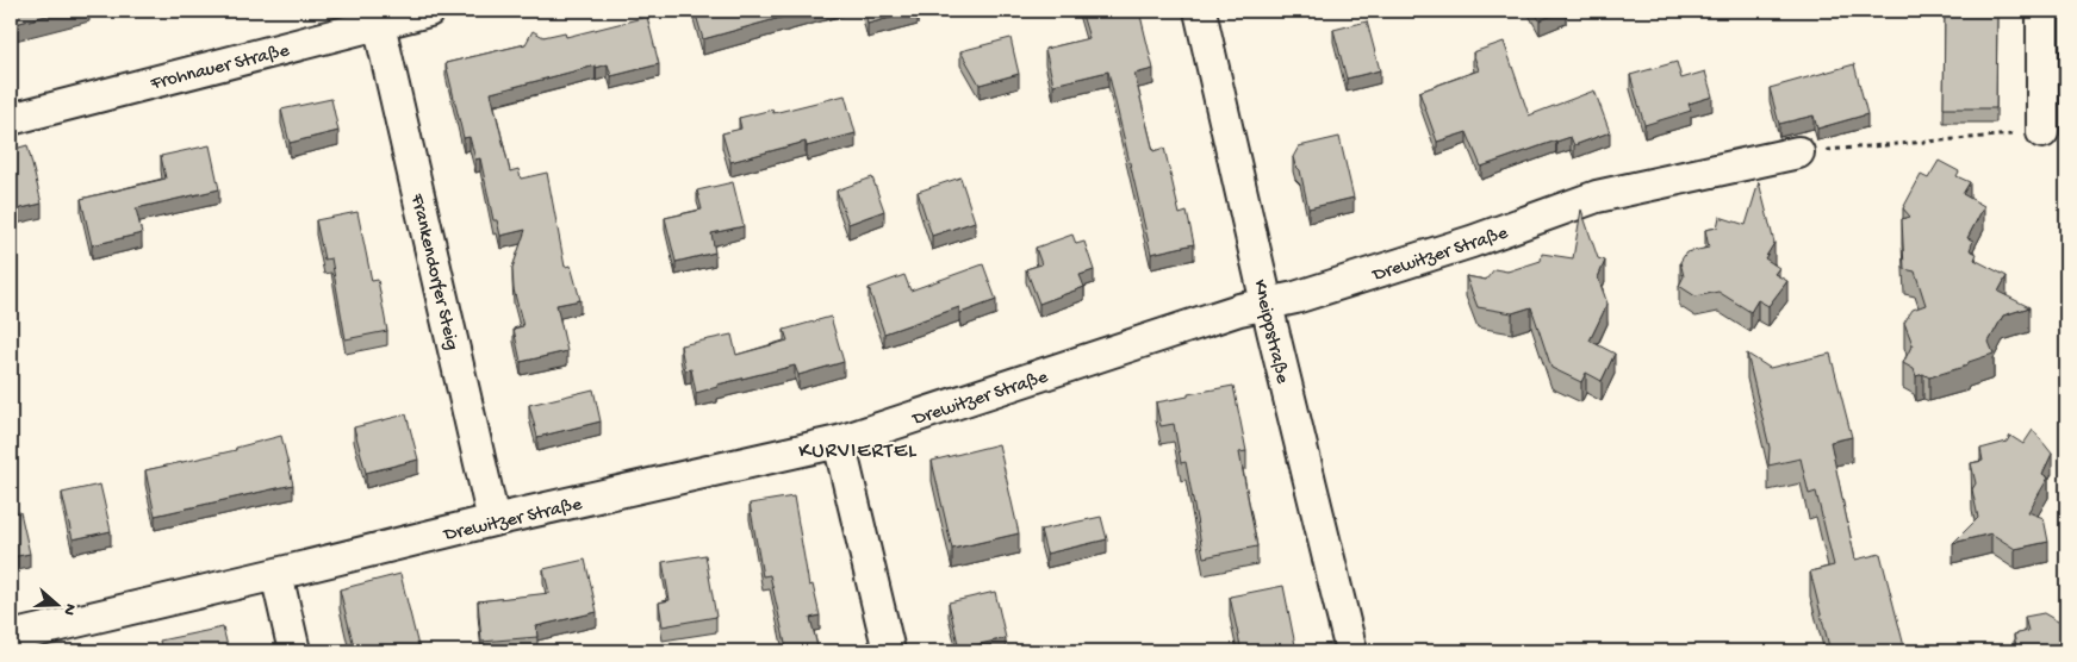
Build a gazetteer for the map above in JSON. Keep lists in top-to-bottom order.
{
  "streets": {
    "street": [
      "Frohnauer Straße",
      "Drewitzer Straße",
      "Frankendorfer Steig",
      "Kneippstraße"
    ]
  },
  "crossings": [
    ["Frohnauer Straße", "Frankendorfer Steig"],
    ["Drewitzer Straße", "Frankendorfer Steig"],
    ["Drewitzer Straße", "Kneippstraße"]
  ],
  "districts": ["KURVIERTEL"],
  "north": "right"
}
